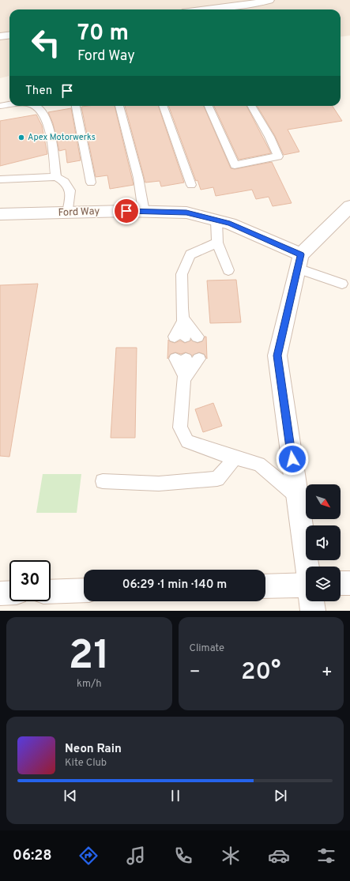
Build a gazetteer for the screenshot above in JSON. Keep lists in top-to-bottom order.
{
  "streets": {
    "street": ["Ford Way"]
  },
  "places": ["Apex Motorwerks"],
  "north": "bottom right",
  "page": {
    "turn": ["70 m", "Ford Way"],
    "then": "Then",
    "limit": "30",
    "trip": "06:29 · 1 min · 140 m",
    "tile": [
      ["21", "km/h"],
      "Climate"
    ],
    "heat": ["−", "20°", "+"],
    "song": ["Neon Rain", "Kite Club"],
    "tabs": "06:28"
  }
}
